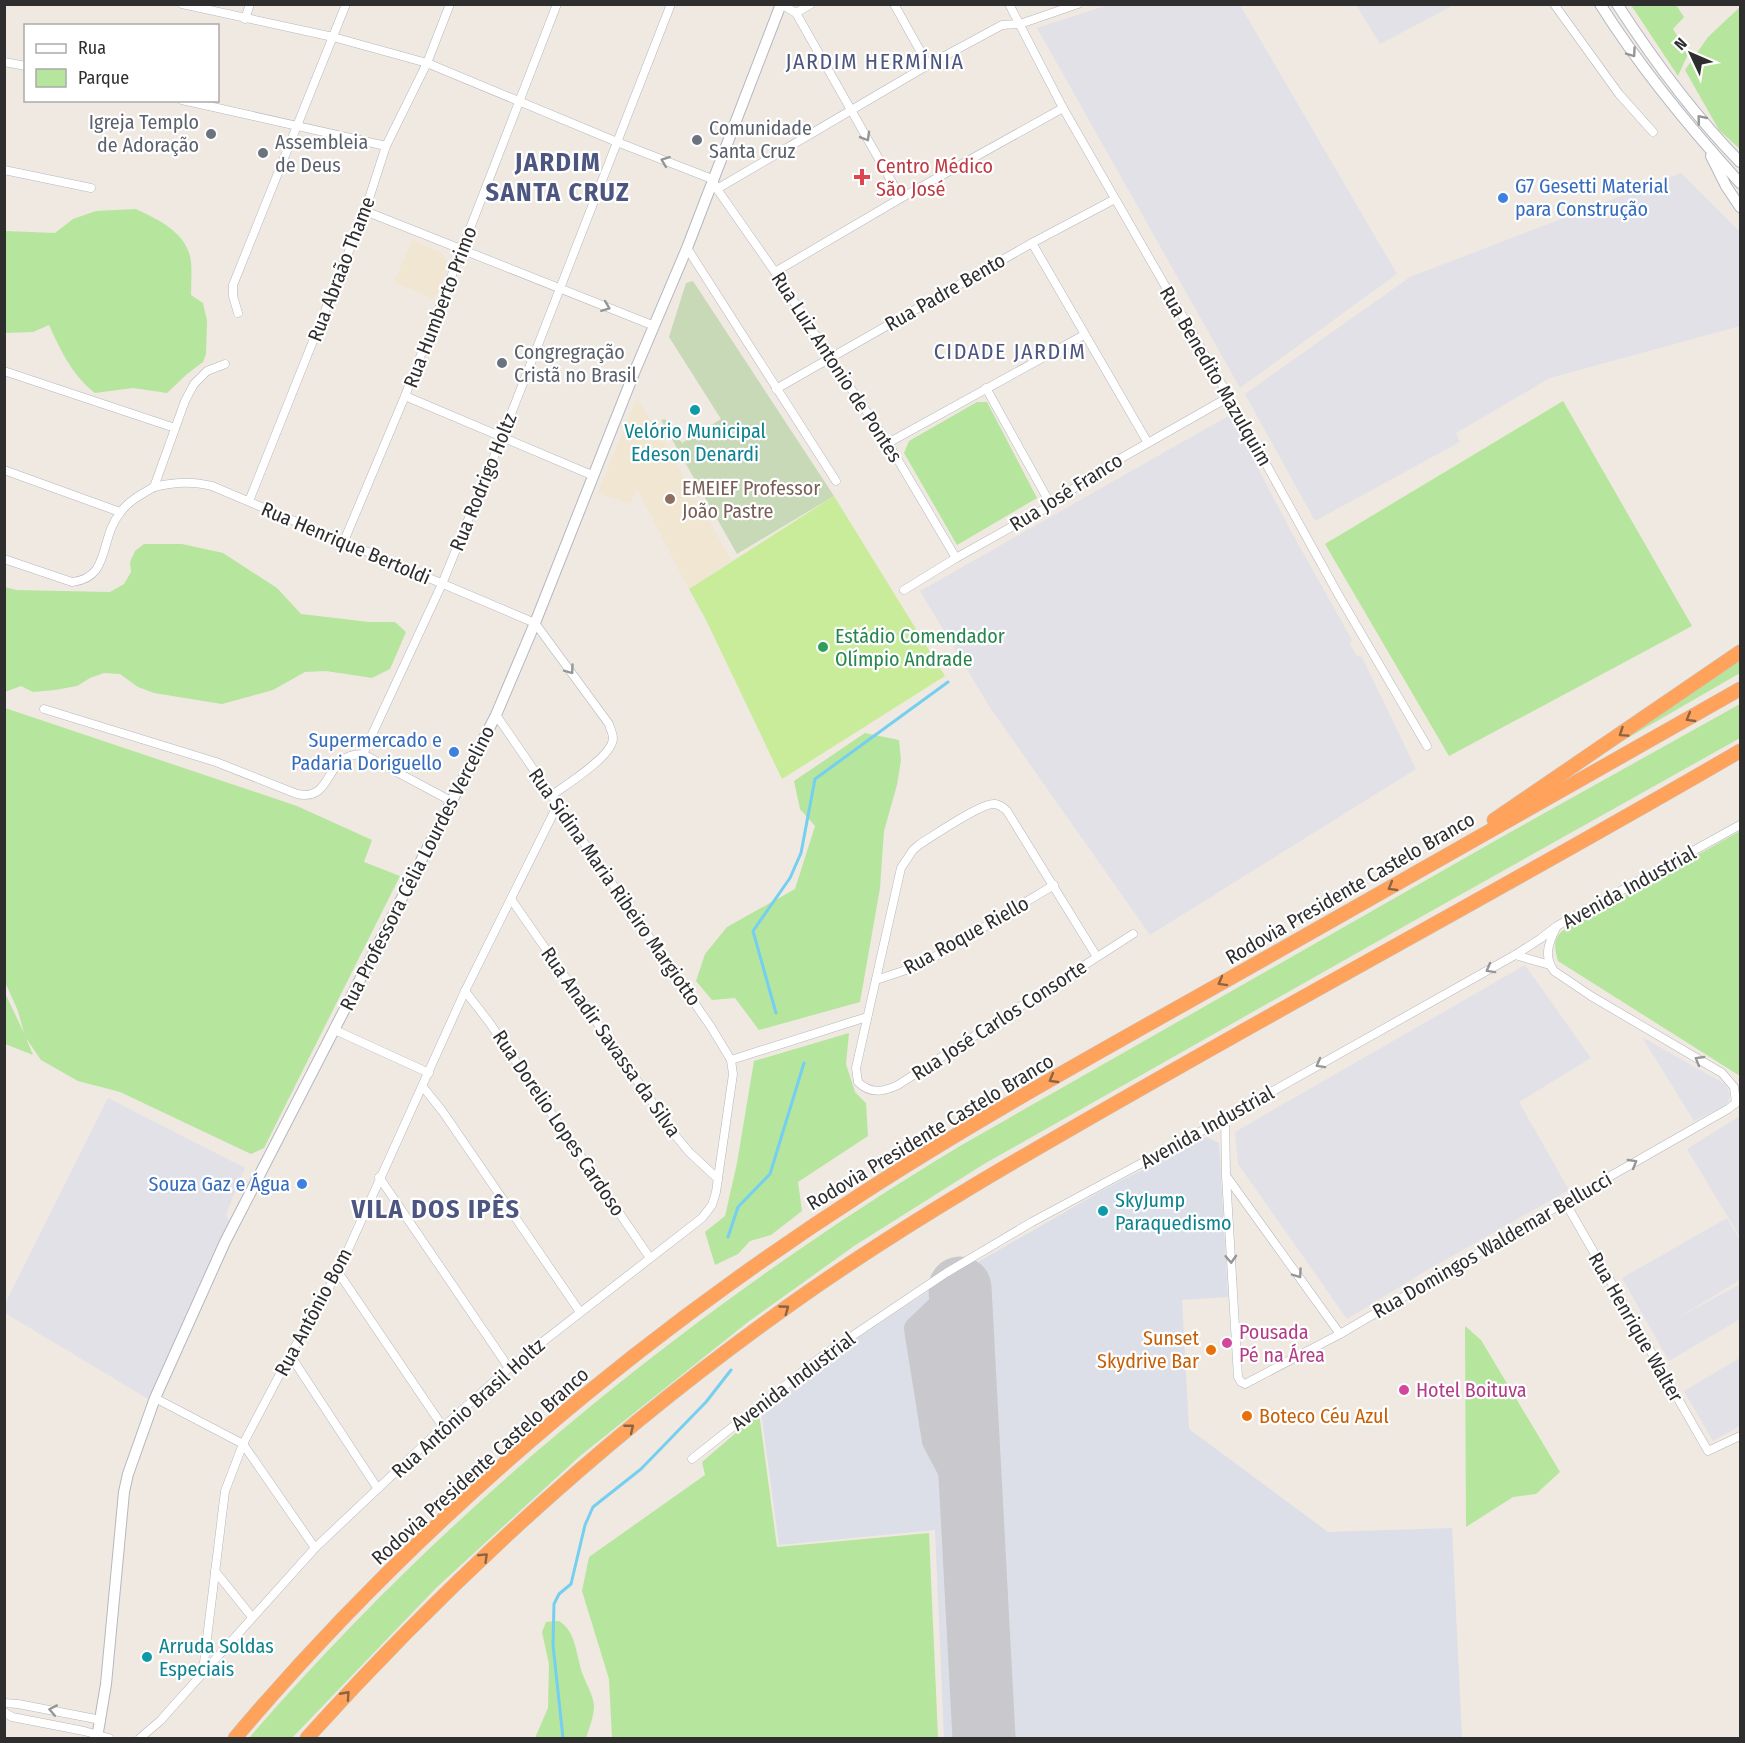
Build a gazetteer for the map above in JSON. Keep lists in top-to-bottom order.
{
  "streets": {
    "highway": ["Rodovia Presidente Castelo Branco"],
    "main road": ["Rua Professora Célia Lourdes Vercelino"],
    "street": [
      "Rua Abraão Thame",
      "Rua Padre Bento",
      "Rua Humberto Primo",
      "Rua Luiz Antonio de Pontes",
      "Rua Benedito Mazulquim",
      "Rua Rodrigo Holtz",
      "Rua José Franco",
      "Rua Henrique Bertoldi",
      "Rua Sidina Maria Ribeiro Margiotto",
      "Avenida Industrial",
      "Rua Roque Riello",
      "Rua José Carlos Consorte",
      "Rua Anadir Savassa da Silva",
      "Rua Dorelio Lopes Cardoso",
      "Rua Domingos Waldemar Bellucci",
      "Rua Antônio Bom",
      "Rua Henrique Walter",
      "Rua Antônio Brasil Holtz"
    ]
  },
  "crossings": [
    ["Rua Abraão Thame", "Rua Henrique Bertoldi"],
    ["Rua Padre Bento", "Rua Luiz Antonio de Pontes"],
    ["Rua Padre Bento", "Rua Benedito Mazulquim"],
    ["Rua Humberto Primo", "Rua Henrique Bertoldi"],
    ["Rua Luiz Antonio de Pontes", "Rua José Franco"],
    ["Rua Luiz Antonio de Pontes", "Rua Professora Célia Lourdes Vercelino"],
    ["Rua Benedito Mazulquim", "Rua José Franco"],
    ["Rua Rodrigo Holtz", "Rua Henrique Bertoldi"],
    ["Rua Henrique Bertoldi", "Rua Professora Célia Lourdes Vercelino"],
    ["Rua Professora Célia Lourdes Vercelino", "Rua Sidina Maria Ribeiro Margiotto"],
    ["Rua Sidina Maria Ribeiro Margiotto", "Rua Antônio Bom"],
    ["Rua Sidina Maria Ribeiro Margiotto", "Rua Antônio Brasil Holtz"],
    ["Rua Anadir Savassa da Silva", "Rua Antônio Bom"],
    ["Rua Anadir Savassa da Silva", "Rua Antônio Brasil Holtz"],
    ["Rua Dorelio Lopes Cardoso", "Rua Antônio Bom"],
    ["Rua Dorelio Lopes Cardoso", "Rua Antônio Brasil Holtz"],
    ["Rua Domingos Waldemar Bellucci", "Rua Henrique Walter"],
    ["Rua Antônio Bom", "Rua Antônio Brasil Holtz"]
  ],
  "districts": [
    "JARDIM HERMÍNIA",
    "JARDIM SANTA CRUZ",
    "CIDADE JARDIM",
    "VILA DOS IPÊS"
  ],
  "places": {
    "other": [
      "Igreja Templo de Adoração",
      "Comunidade Santa Cruz",
      "Assembleia de Deus",
      "G7 Gesetti Material para Construção",
      "Congregração Cristã no Brasil",
      "Velório Municipal Edeson Denardi",
      "EMEIEF Professor João Pastre",
      "Estádio Comendador Olímpio Andrade",
      "Supermercado e Padaria Doriguello",
      "Souza Gaz e Água",
      "SkyJump Paraquedismo",
      "Pousada Pé na Área",
      "Sunset Skydrive Bar",
      "Hotel Boituva",
      "Boteco Céu Azul",
      "Arruda Soldas Especiais"
    ],
    "health": ["Centro Médico São José"]
  },
  "legend": ["Rua", "Parque"],
  "north": "top left"
}
